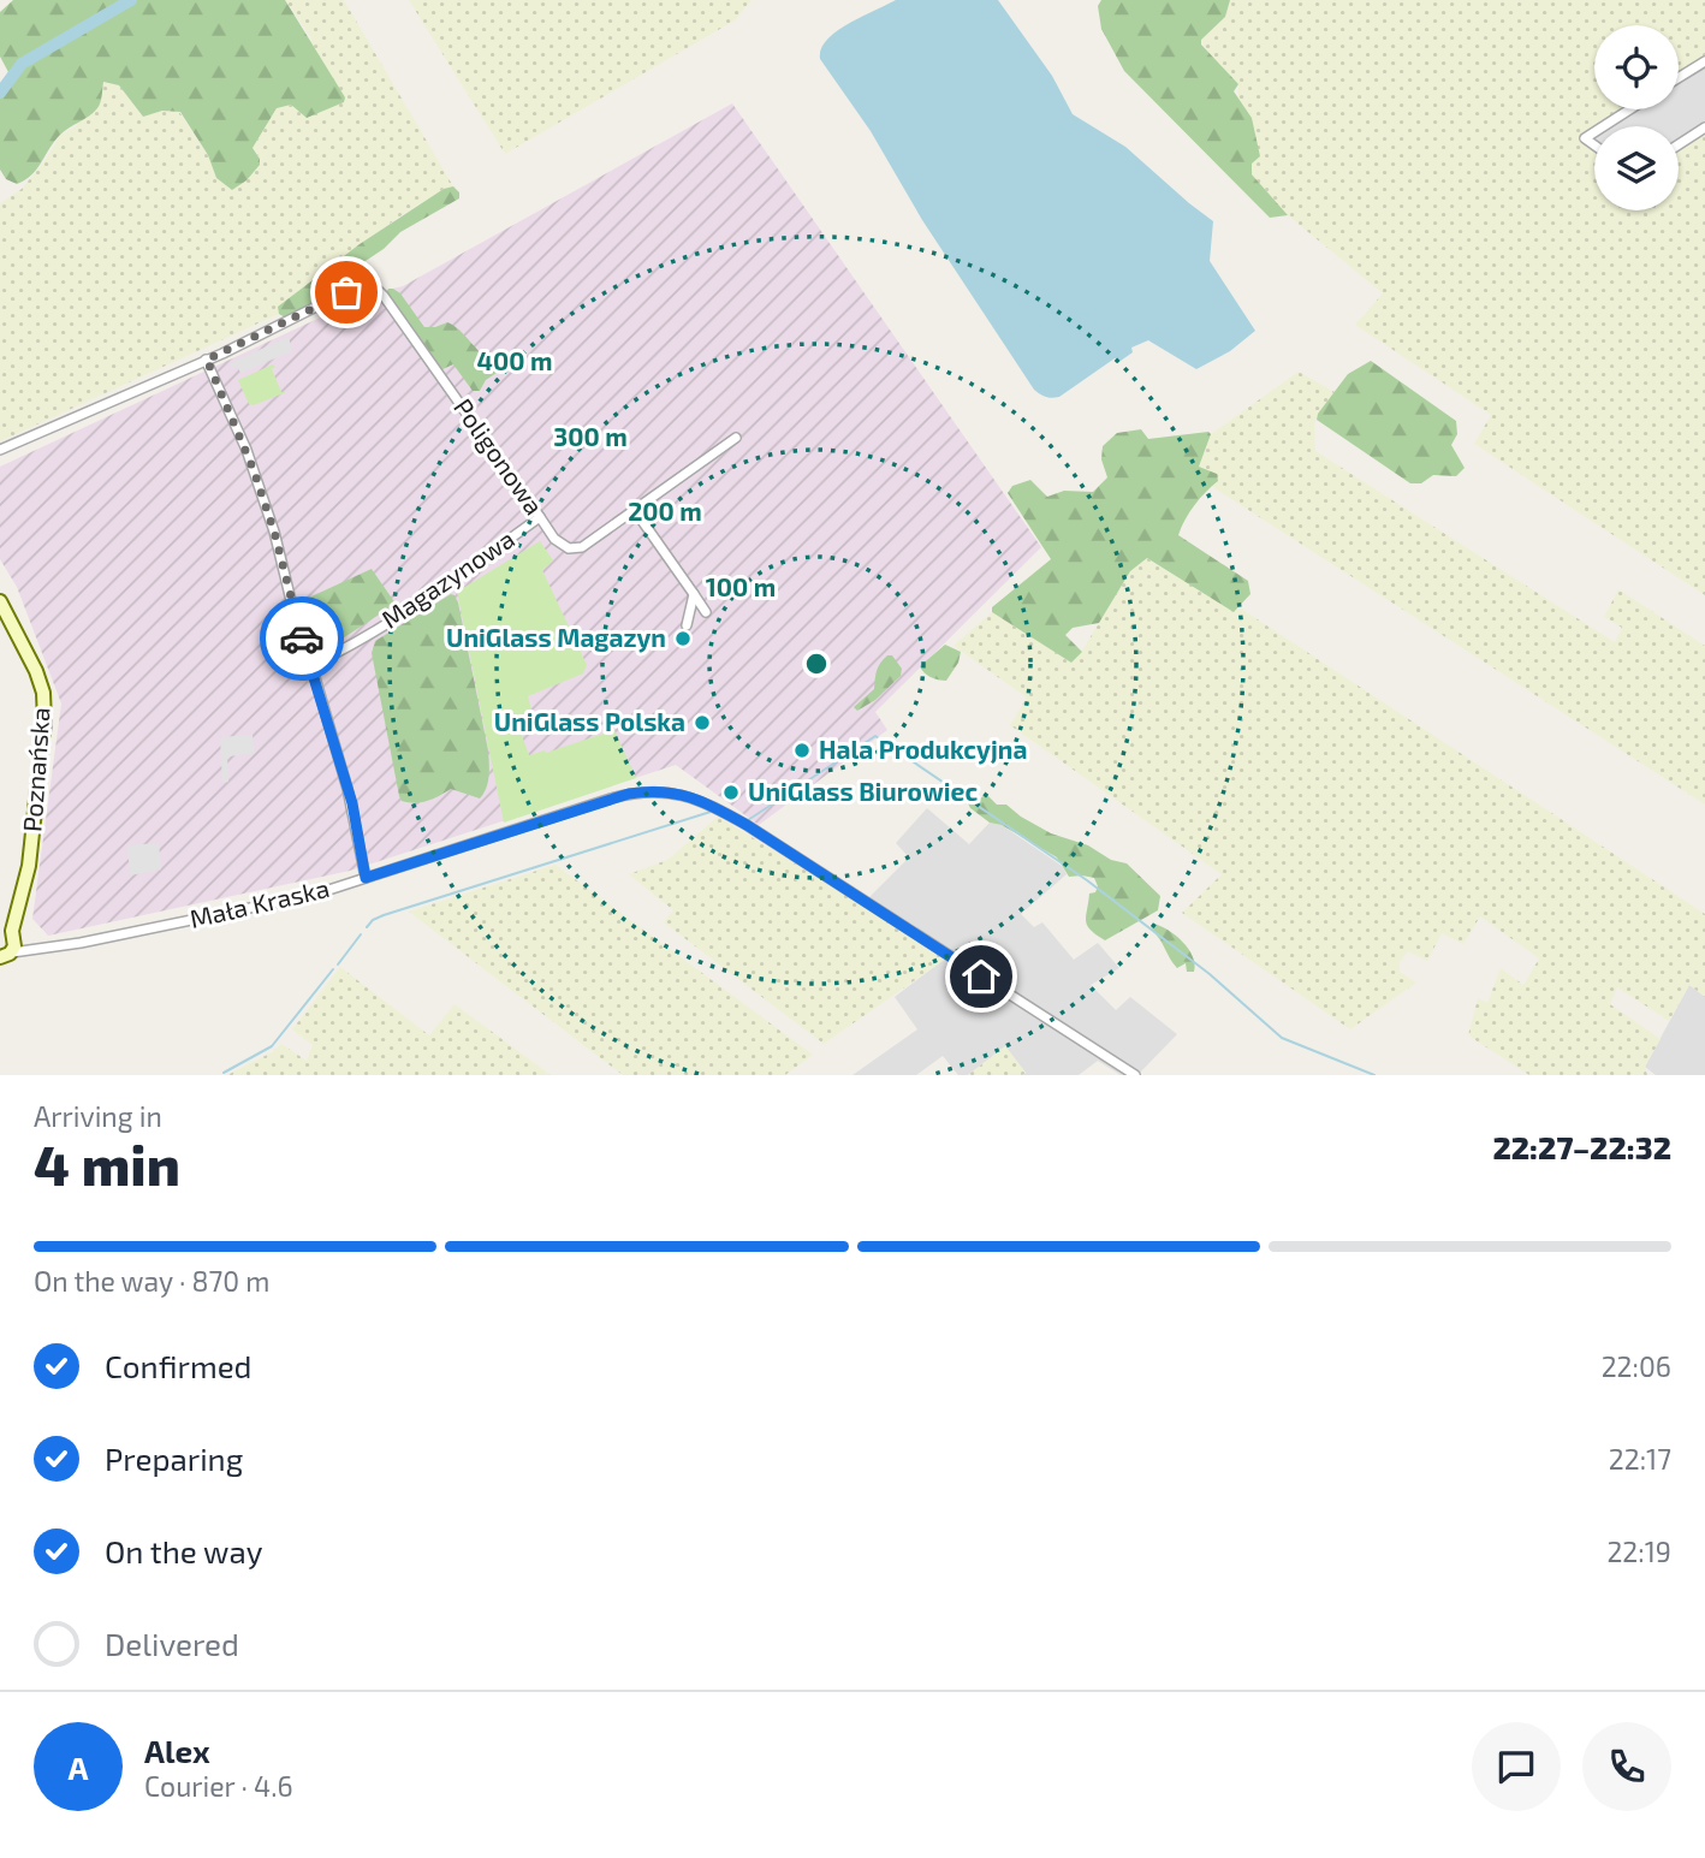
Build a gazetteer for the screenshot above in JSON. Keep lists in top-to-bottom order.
{
  "streets": {
    "main road": ["Poznańska"],
    "street": ["Poligonowa", "Magazynowa", "Mała Kraska"]
  },
  "crossings": [
    ["Poligonowa", "Magazynowa"],
    ["Poznańska", "Mała Kraska"]
  ],
  "places": [
    "UniGlass Magazyn",
    "UniGlass Polska",
    "Hala Produkcyjna",
    "UniGlass Biurowiec"
  ],
  "page": {
    "heading": ["4 min", "Arriving in", "22:27–22:32"],
    "panel": ["Alex", "Courier · 4.6"],
    "bar": "On the way · 870 m",
    "list": [
      ["Confirmed", "22:06"],
      ["Preparing", "22:17"],
      ["On the way", "22:19"],
      "Delivered"
    ],
    "round": "A"
  },
  "rings": [
    "400 m",
    "300 m",
    "200 m",
    "100 m"
  ]
}
